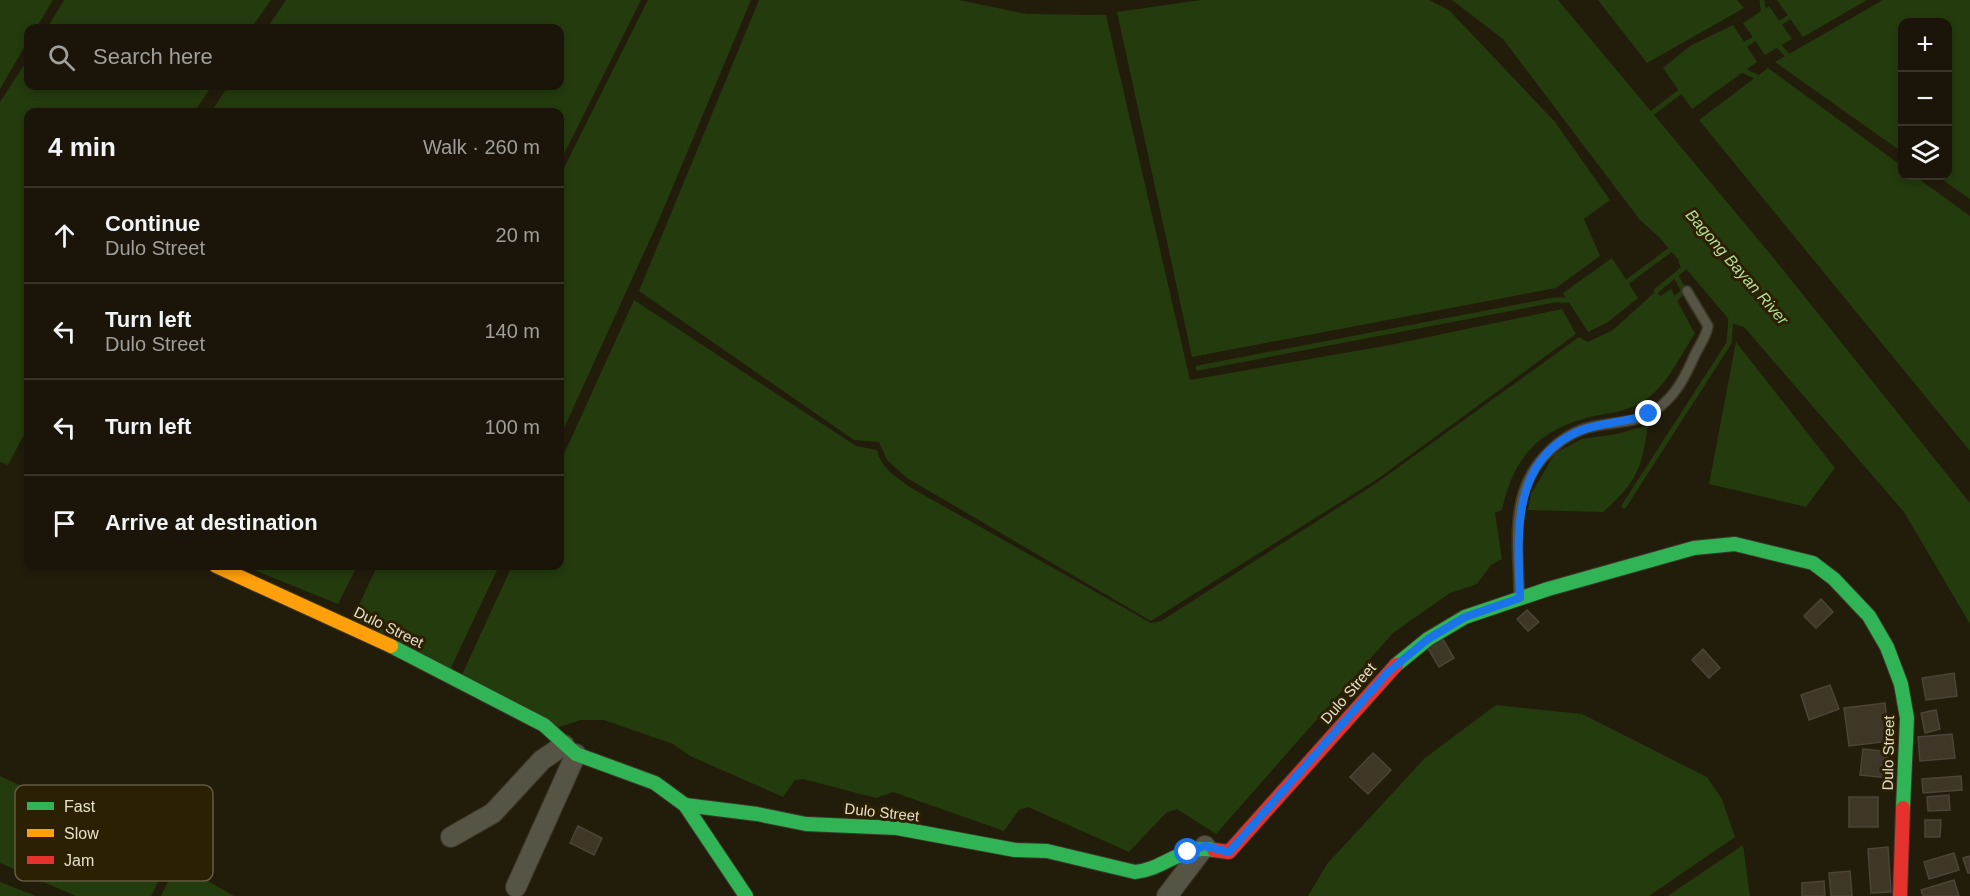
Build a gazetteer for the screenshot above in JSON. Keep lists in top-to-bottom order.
{
  "streets": {
    "street": ["Dulo Street"]
  },
  "water": ["Bagong Bayan River"],
  "legend": ["Fast", "Slow", "Jam"],
  "page": {
    "map_buttons": ["+", "−"],
    "search": "Search here",
    "heading": ["4 min", "Walk · 260 m"],
    "list": [
      ["Continue", "Dulo Street", "20 m"],
      ["Turn left", "Dulo Street", "140 m"],
      ["Turn left", "100 m"],
      "Arrive at destination"
    ]
  }
}
